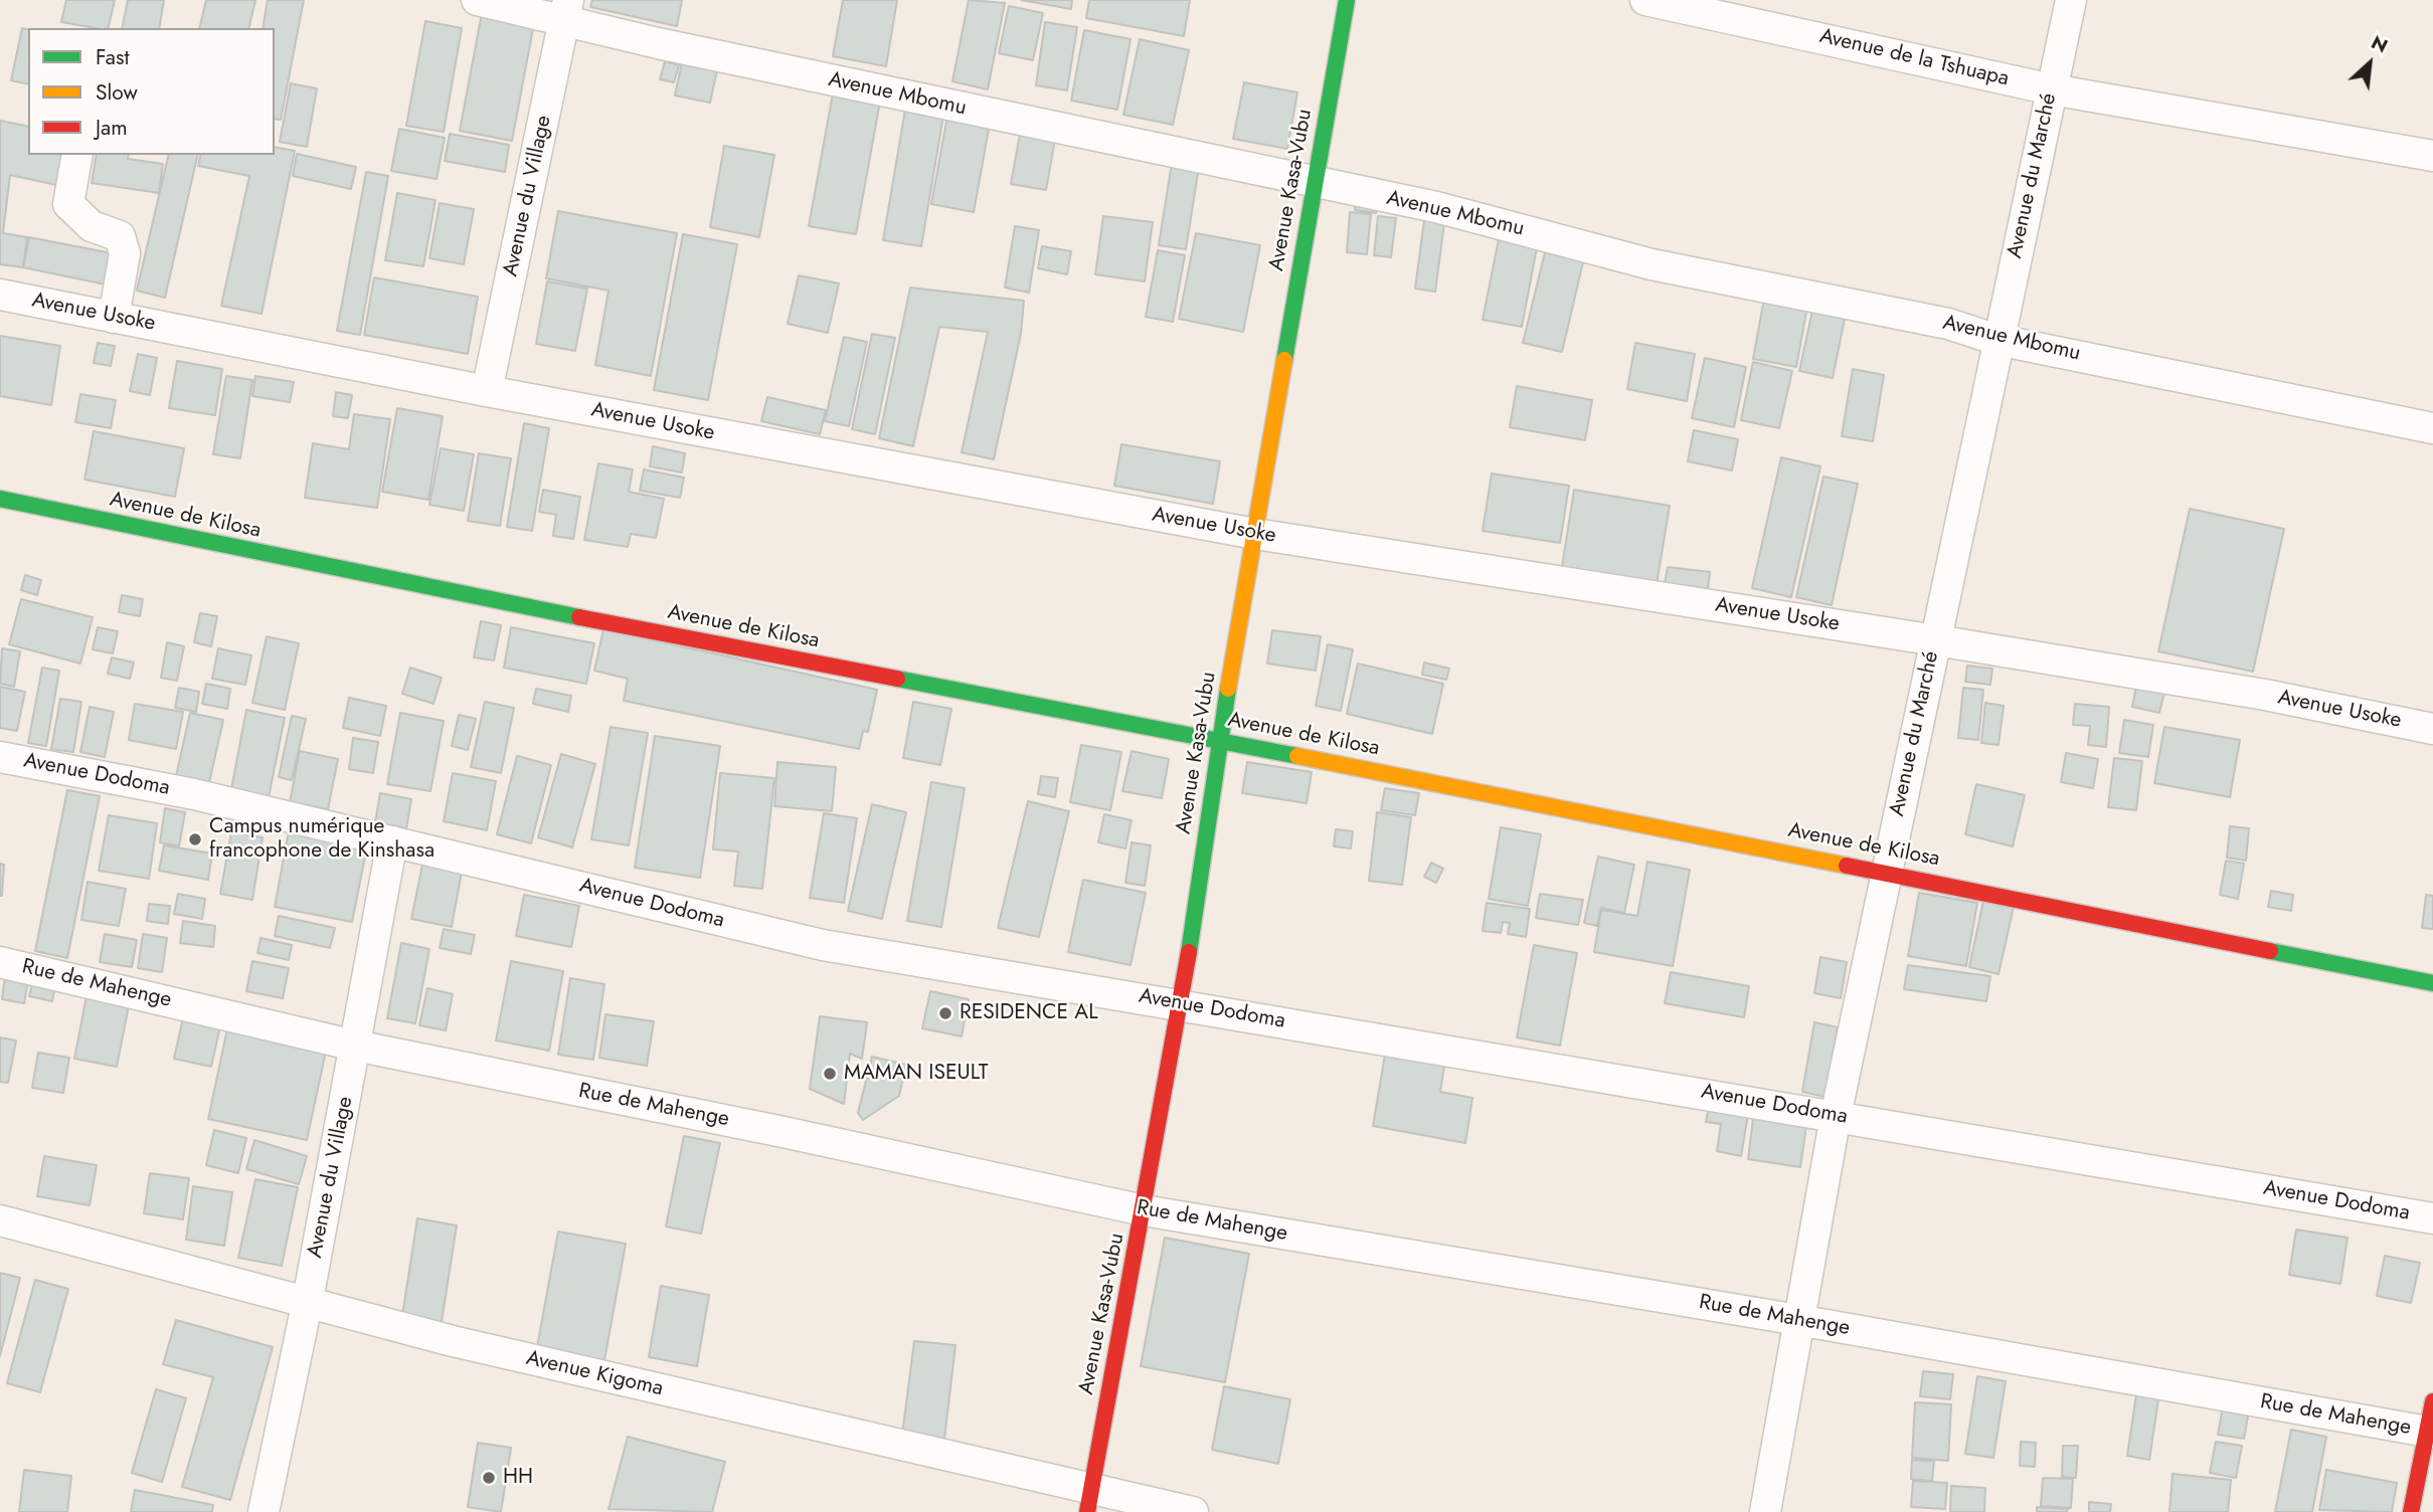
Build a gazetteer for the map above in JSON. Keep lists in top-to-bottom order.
{
  "streets": {
    "street": [
      "Avenue de la Tshuapa",
      "Avenue Mbomu",
      "Avenue du Marché",
      "Avenue Kasa-Vubu",
      "Avenue du Village",
      "Avenue Usoke",
      "Avenue de Kilosa",
      "Avenue Dodoma",
      "Rue de Mahenge",
      "Avenue Kigoma"
    ]
  },
  "crossings": [
    ["Avenue de la Tshuapa", "Avenue du Marché"],
    ["Avenue Mbomu", "Avenue du Marché"],
    ["Avenue Mbomu", "Avenue Kasa-Vubu"],
    ["Avenue Mbomu", "Avenue du Village"],
    ["Avenue du Marché", "Avenue Usoke"],
    ["Avenue du Marché", "Avenue de Kilosa"],
    ["Avenue du Marché", "Avenue Dodoma"],
    ["Avenue du Marché", "Rue de Mahenge"],
    ["Avenue Kasa-Vubu", "Avenue Usoke"],
    ["Avenue Kasa-Vubu", "Avenue de Kilosa"],
    ["Avenue Kasa-Vubu", "Avenue Dodoma"],
    ["Avenue Kasa-Vubu", "Rue de Mahenge"],
    ["Avenue Kasa-Vubu", "Avenue Kigoma"],
    ["Avenue du Village", "Avenue Usoke"],
    ["Avenue du Village", "Avenue Dodoma"],
    ["Avenue du Village", "Rue de Mahenge"],
    ["Avenue du Village", "Avenue Kigoma"]
  ],
  "places": [
    "Campus numérique francophone de Kinshasa",
    "RESIDENCE AL",
    "MAMAN ISEULT",
    "HH"
  ],
  "legend": ["Fast", "Slow", "Jam"],
  "north": "top right"
}
